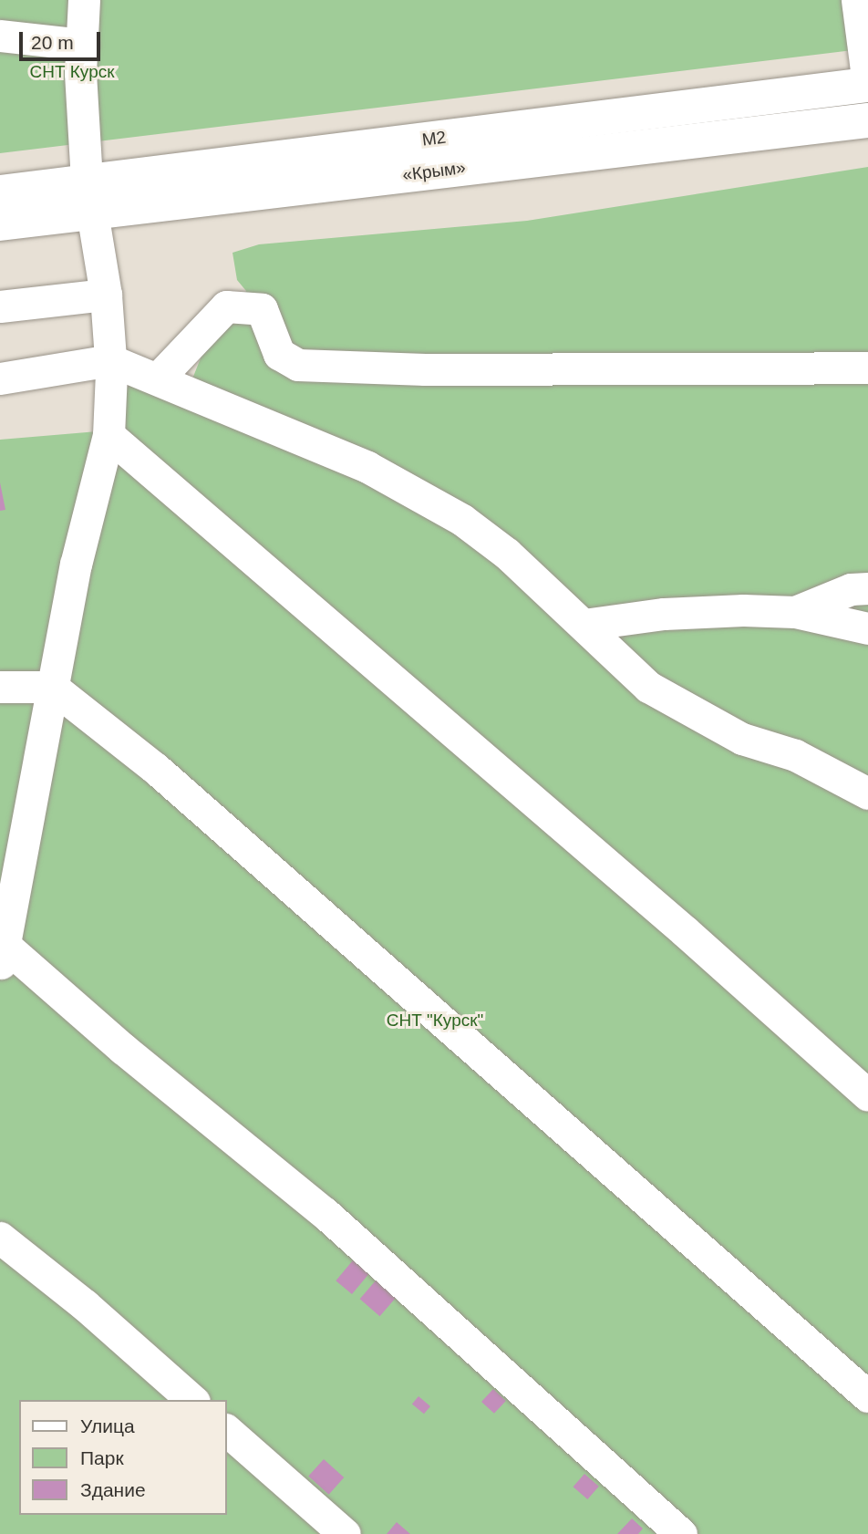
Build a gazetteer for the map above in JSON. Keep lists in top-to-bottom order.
{
  "streets": {
    "highway": ["М2", "«Крым»"]
  },
  "crossings": [
    ["М2", "«Крым»"]
  ],
  "parks": ["СНТ Курск", "СНТ \"Курск\""],
  "legend": ["Улица", "Парк", "Здание"],
  "scale_bar": "20 m"
}
